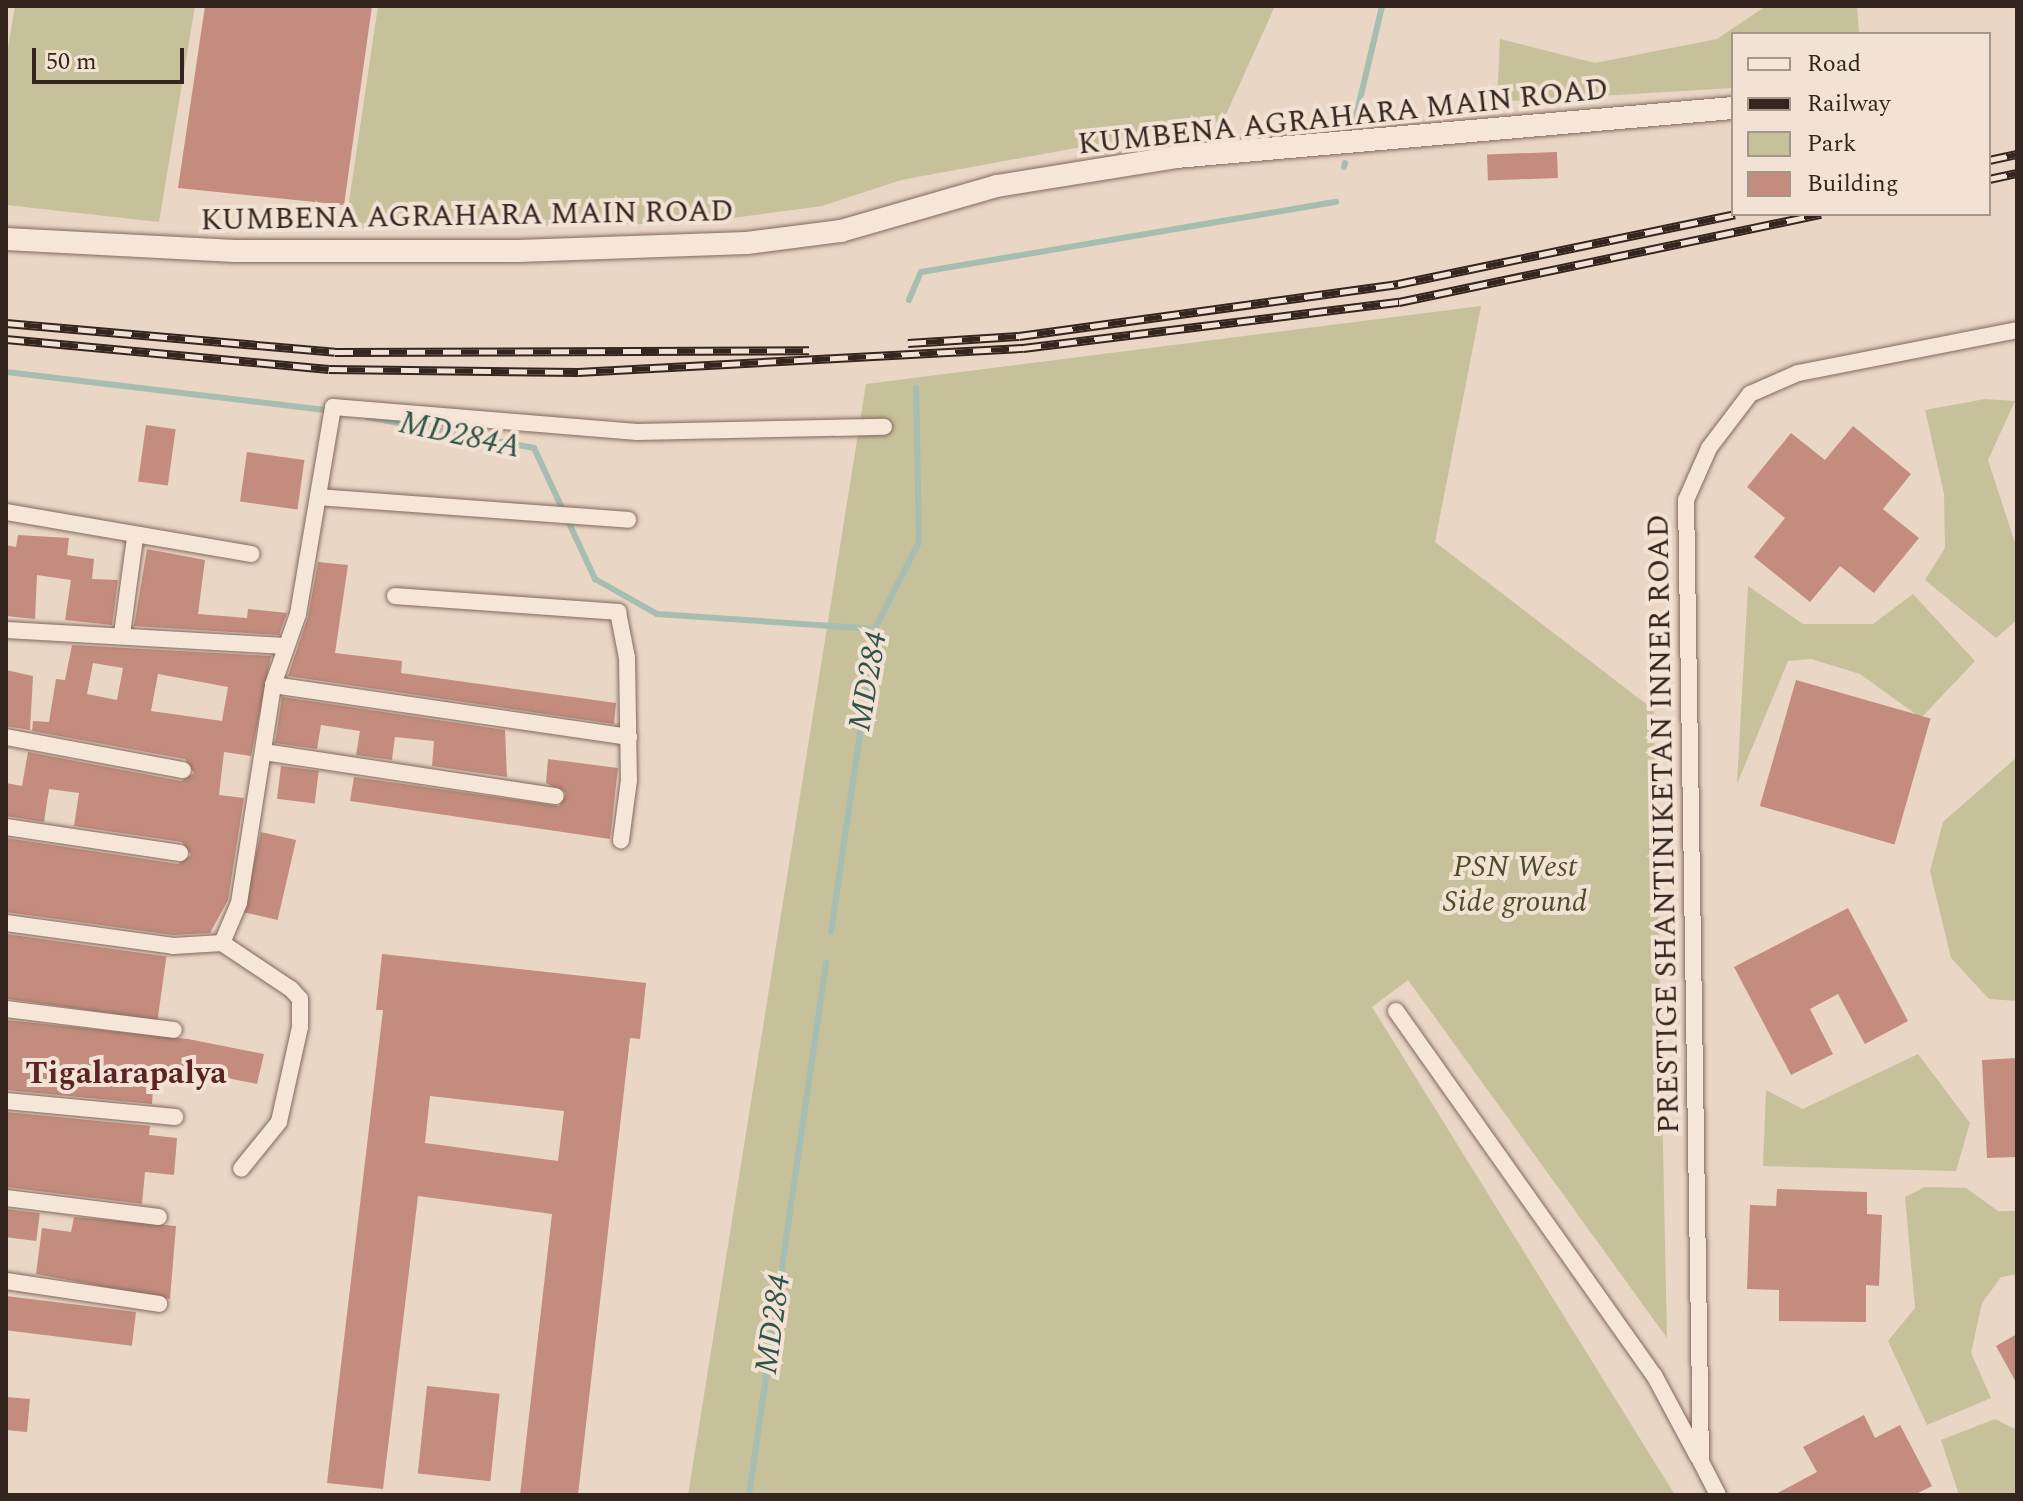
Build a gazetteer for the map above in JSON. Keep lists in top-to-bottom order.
{
  "streets": {
    "street": ["KUMBENA AGRAHARA MAIN ROAD", "PRESTIGE SHANTINIKETAN INNER ROAD"]
  },
  "districts": ["Tigalarapalya"],
  "water": ["MD284A", "MD284"],
  "parks": ["PSN West Side ground"],
  "legend": [
    "Road",
    "Railway",
    "Park",
    "Building"
  ],
  "scale_bar": "50 m"
}
